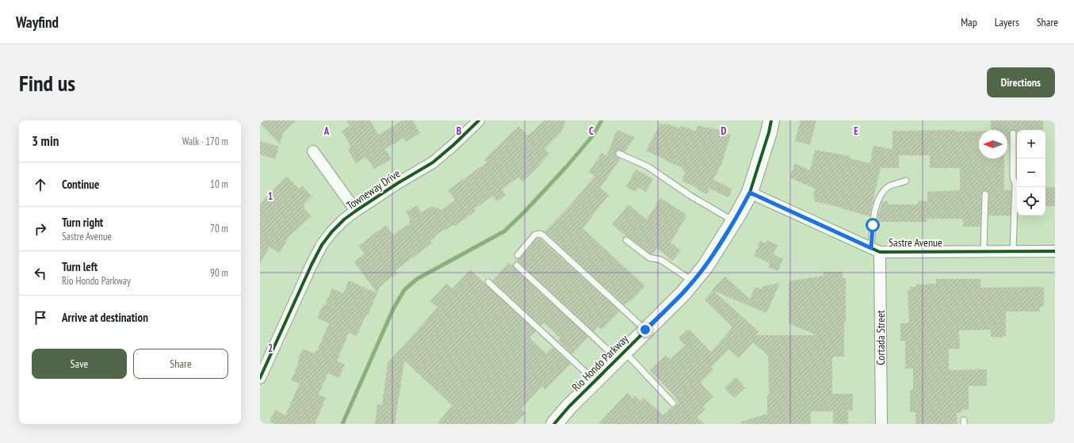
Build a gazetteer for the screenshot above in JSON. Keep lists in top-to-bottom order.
{
  "streets": {
    "street": [
      "Towneway Drive",
      "Sastre Avenue",
      "Cortada Street",
      "Rio Hondo Parkway"
    ]
  },
  "crossings": [
    ["Sastre Avenue", "Cortada Street"],
    ["Sastre Avenue", "Rio Hondo Parkway"]
  ],
  "north": "left",
  "page": {
    "header": "Wayfind",
    "nav": ["Map", "Layers", "Share"],
    "buttons": [
      "Directions",
      ["Save", "Share"]
    ],
    "title": "Find us",
    "heading": ["3 min", "Walk · 170 m"],
    "map_buttons": ["+", "−"],
    "list": [
      ["Continue", "10 m"],
      ["Turn right", "Sastre Avenue", "70 m"],
      ["Turn left", "Rio Hondo Parkway", "90 m"],
      "Arrive at destination"
    ]
  },
  "grid": {
    "columns": [
      "A",
      "B",
      "C",
      "D",
      "E"
    ],
    "rows": ["1", "2"]
  }
}
